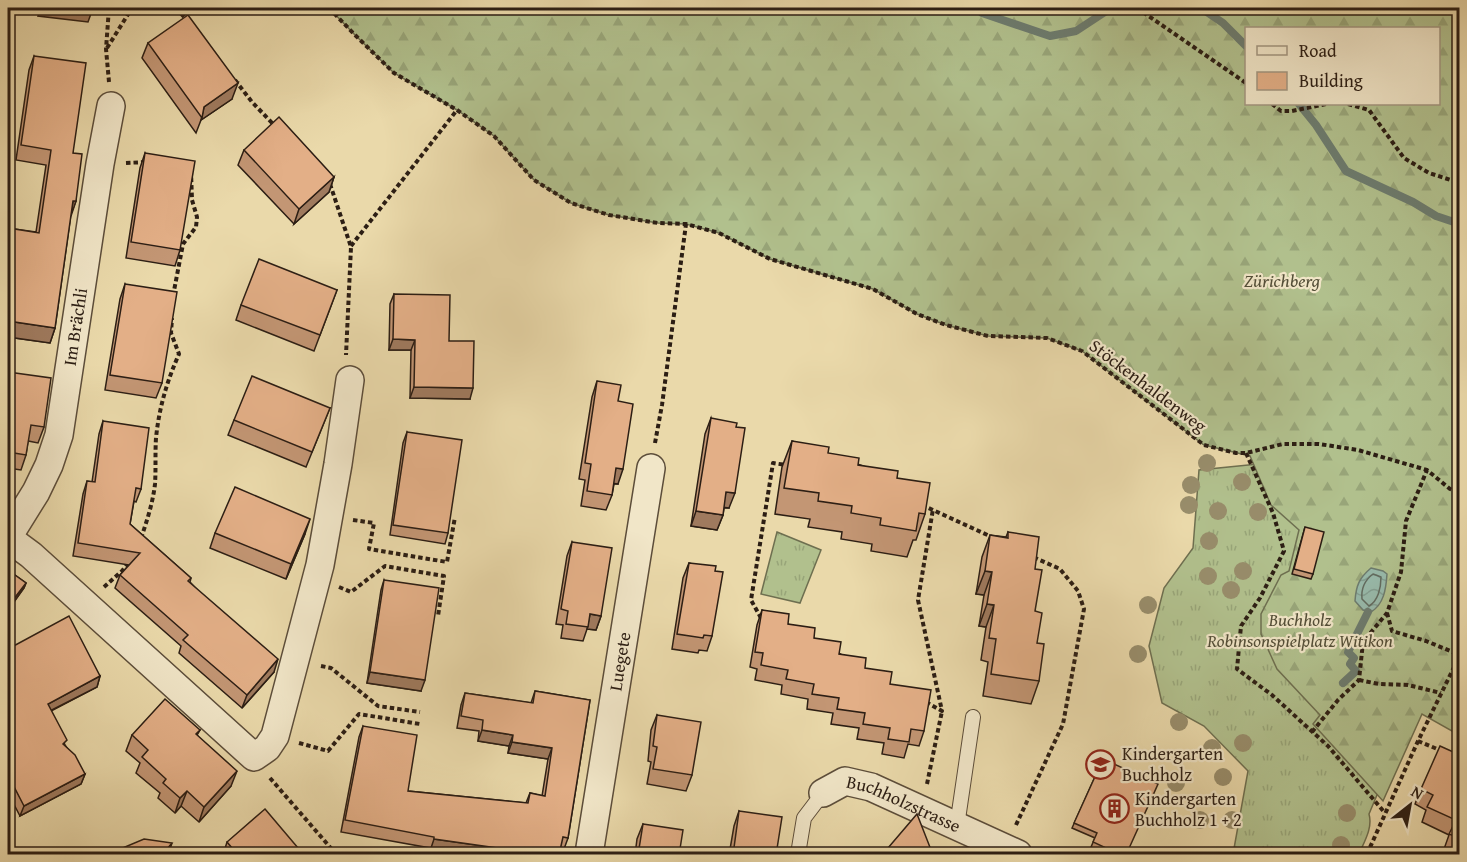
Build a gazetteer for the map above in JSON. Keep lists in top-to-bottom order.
{
  "streets": {
    "street": ["Im Brächli", "Luegete", "Buchholzstrasse"],
    "path": ["Stöckenhaldenweg"]
  },
  "parks": ["Zürichberg", "Buchholz Robinsonspielplatz Witikon"],
  "places": {
    "school or university": ["Kindergarten Buchholz"],
    "building": ["Kindergarten Buchholz 1 + 2"]
  },
  "legend": ["Road", "Building"],
  "north": "top right"
}
